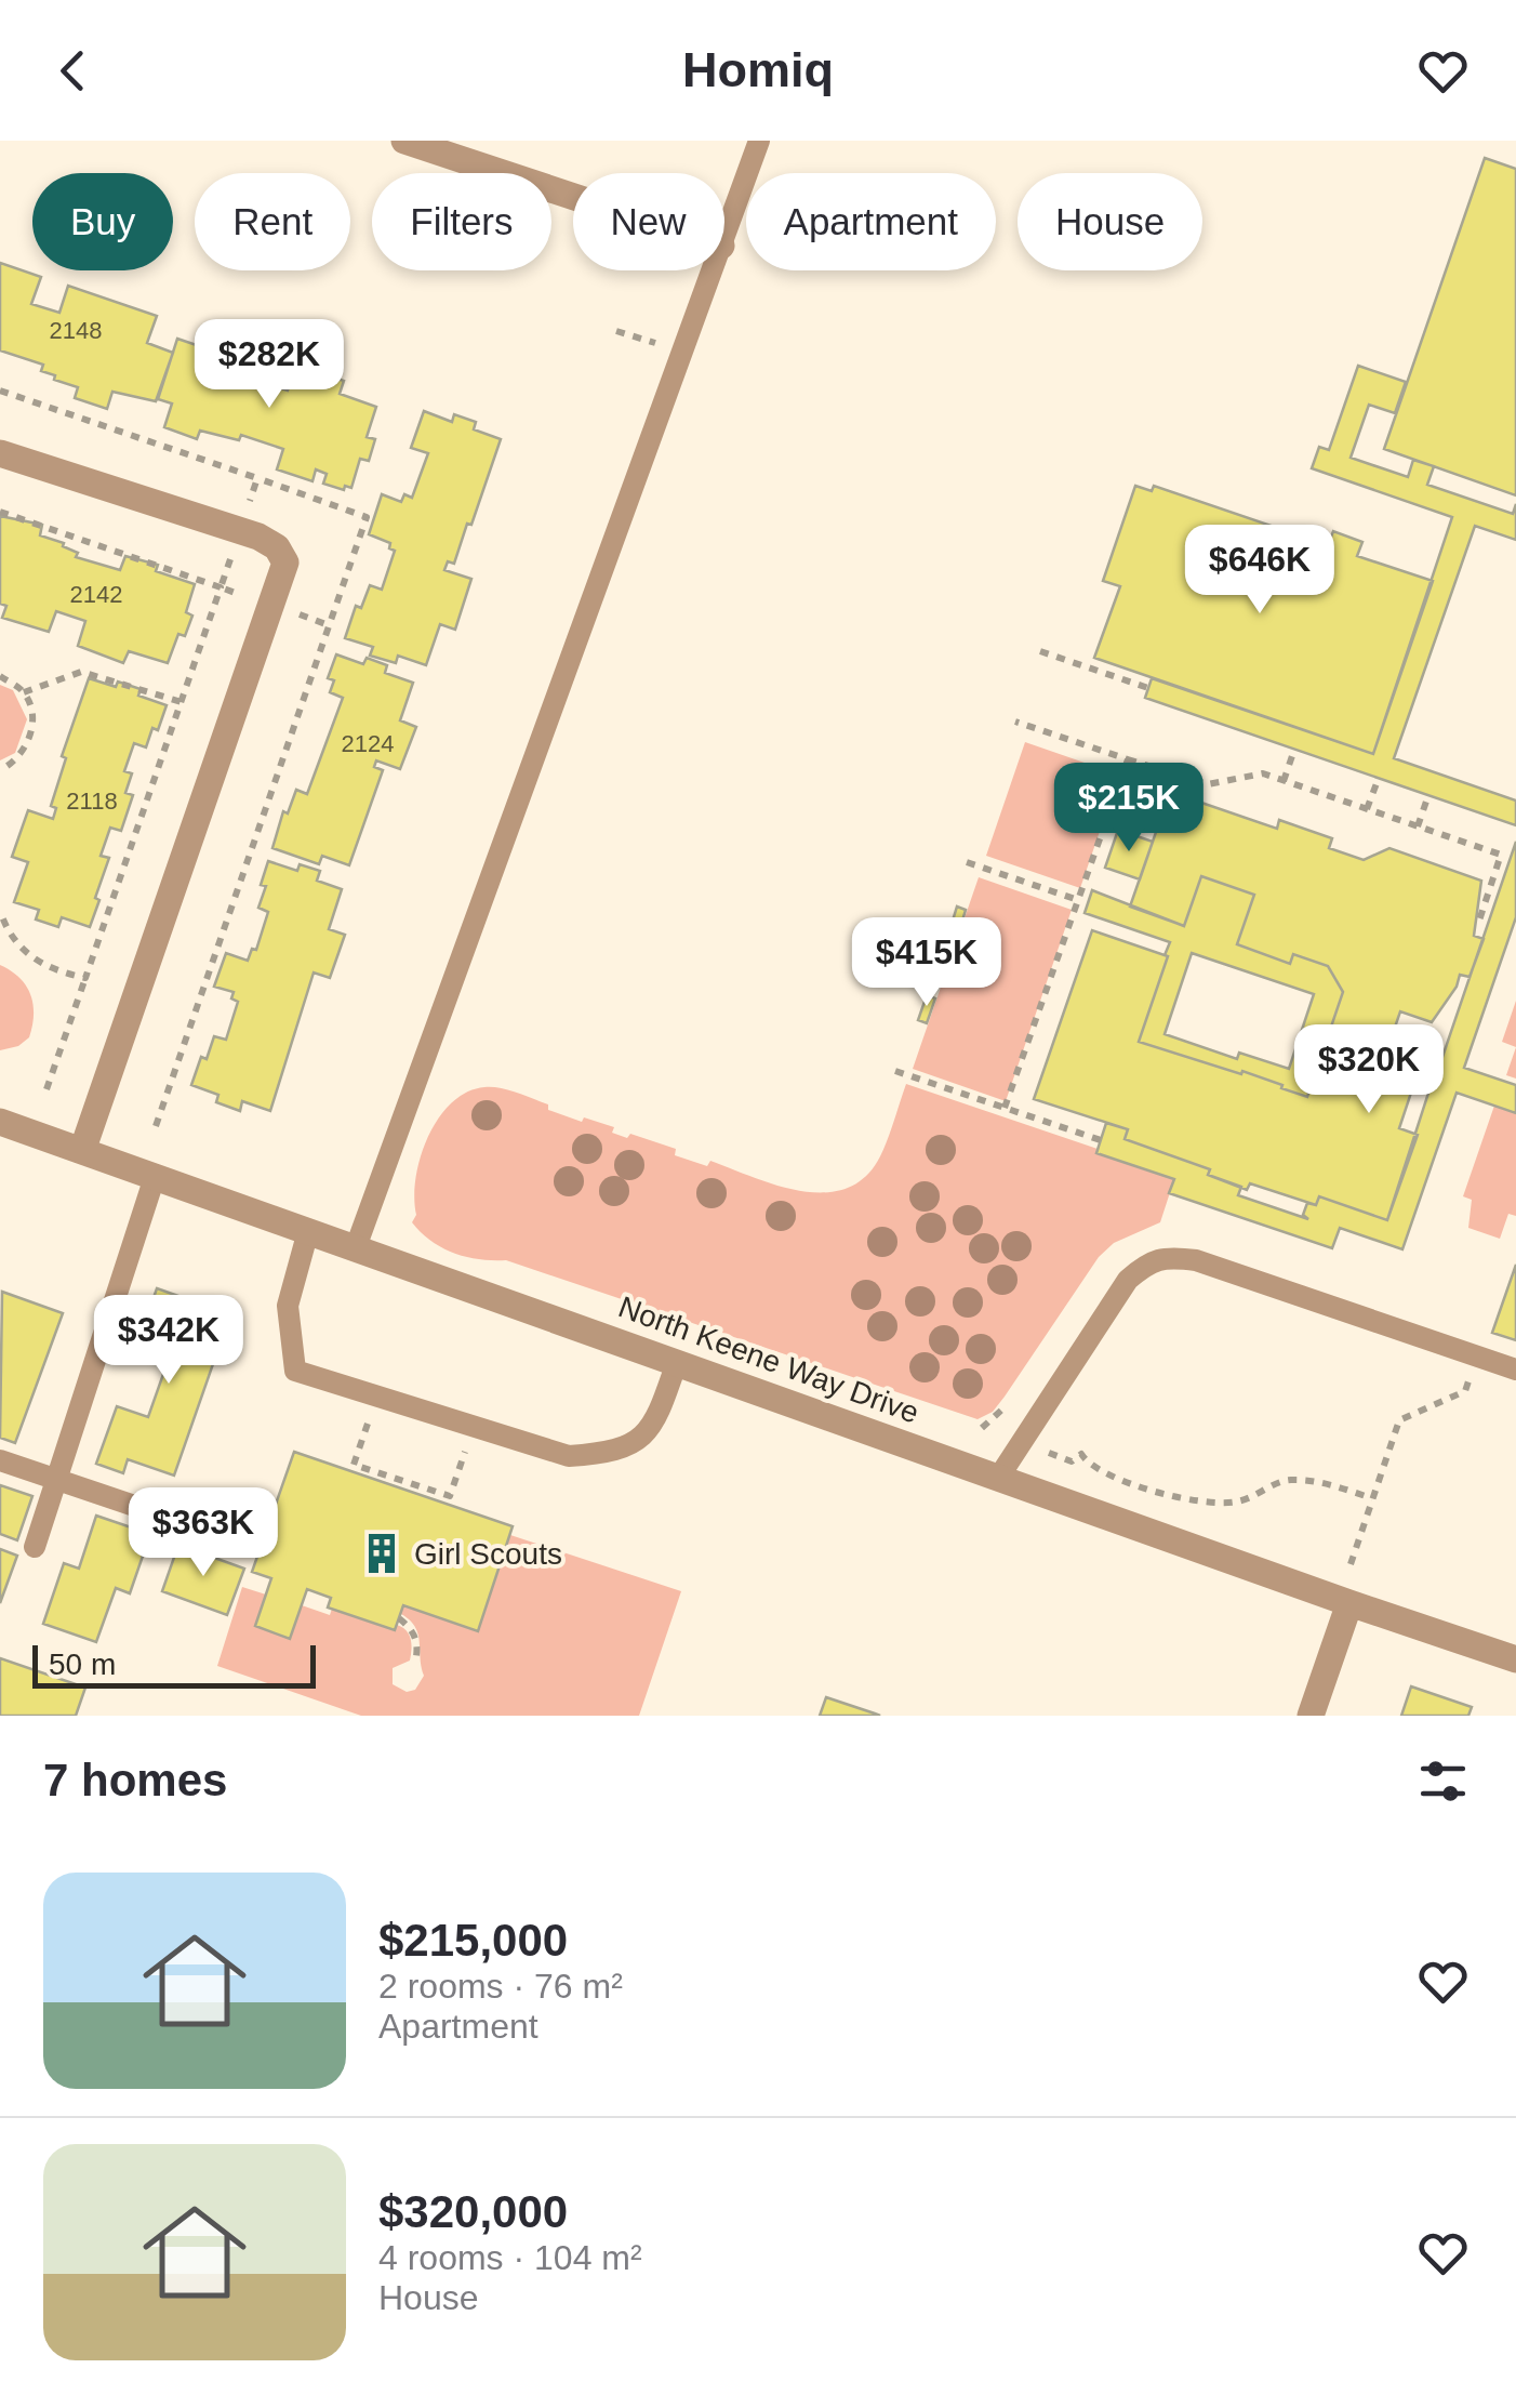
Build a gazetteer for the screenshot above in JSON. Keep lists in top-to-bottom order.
{
  "streets": {
    "street": ["North Keene Way Drive"]
  },
  "places": {
    "building": ["Girl Scouts"]
  },
  "house_numbers": [
    "2148",
    "2142",
    "2124",
    "2118"
  ],
  "scale_bar": "50 m",
  "page": {
    "header": "Homiq",
    "chip": [
      "Buy",
      "Rent",
      "Filters",
      "New",
      "Apartment",
      "House"
    ],
    "price": [
      "$282K",
      "$646K",
      "$215K",
      "$415K",
      "$320K",
      "$342K",
      "$363K"
    ],
    "scale": "50 m",
    "heading": "7 homes",
    "list": [
      {
        "name": "$215,000",
        "note": "2 rooms · 76 m² · Apartment"
      },
      {
        "name": "$320,000",
        "note": "4 rooms · 104 m² · House"
      }
    ]
  }
}
